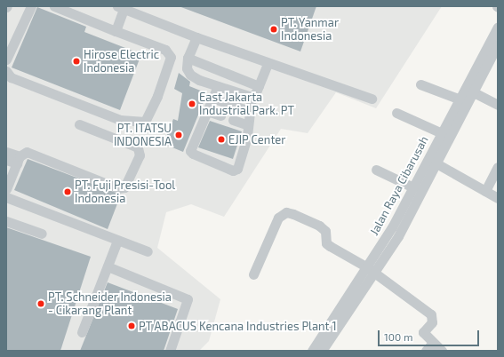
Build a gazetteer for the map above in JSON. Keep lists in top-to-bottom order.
{
  "streets": {
    "street": ["Jalan Raya Cibarusah"]
  },
  "places": [
    "PT. Yanmar Indonesia",
    "Hirose Electric Indonesia",
    "East Jakarta Industrial Park. PT",
    "PT. ITATSU INDONESIA",
    "EJIP Center",
    "PT. Fuji Presisi-Tool Indonesia",
    "PT. Schneider Indonesia - Cikarang Plant",
    "PT ABACUS Kencana Industries Plant 1"
  ],
  "scale_bar": "100 m"
}
